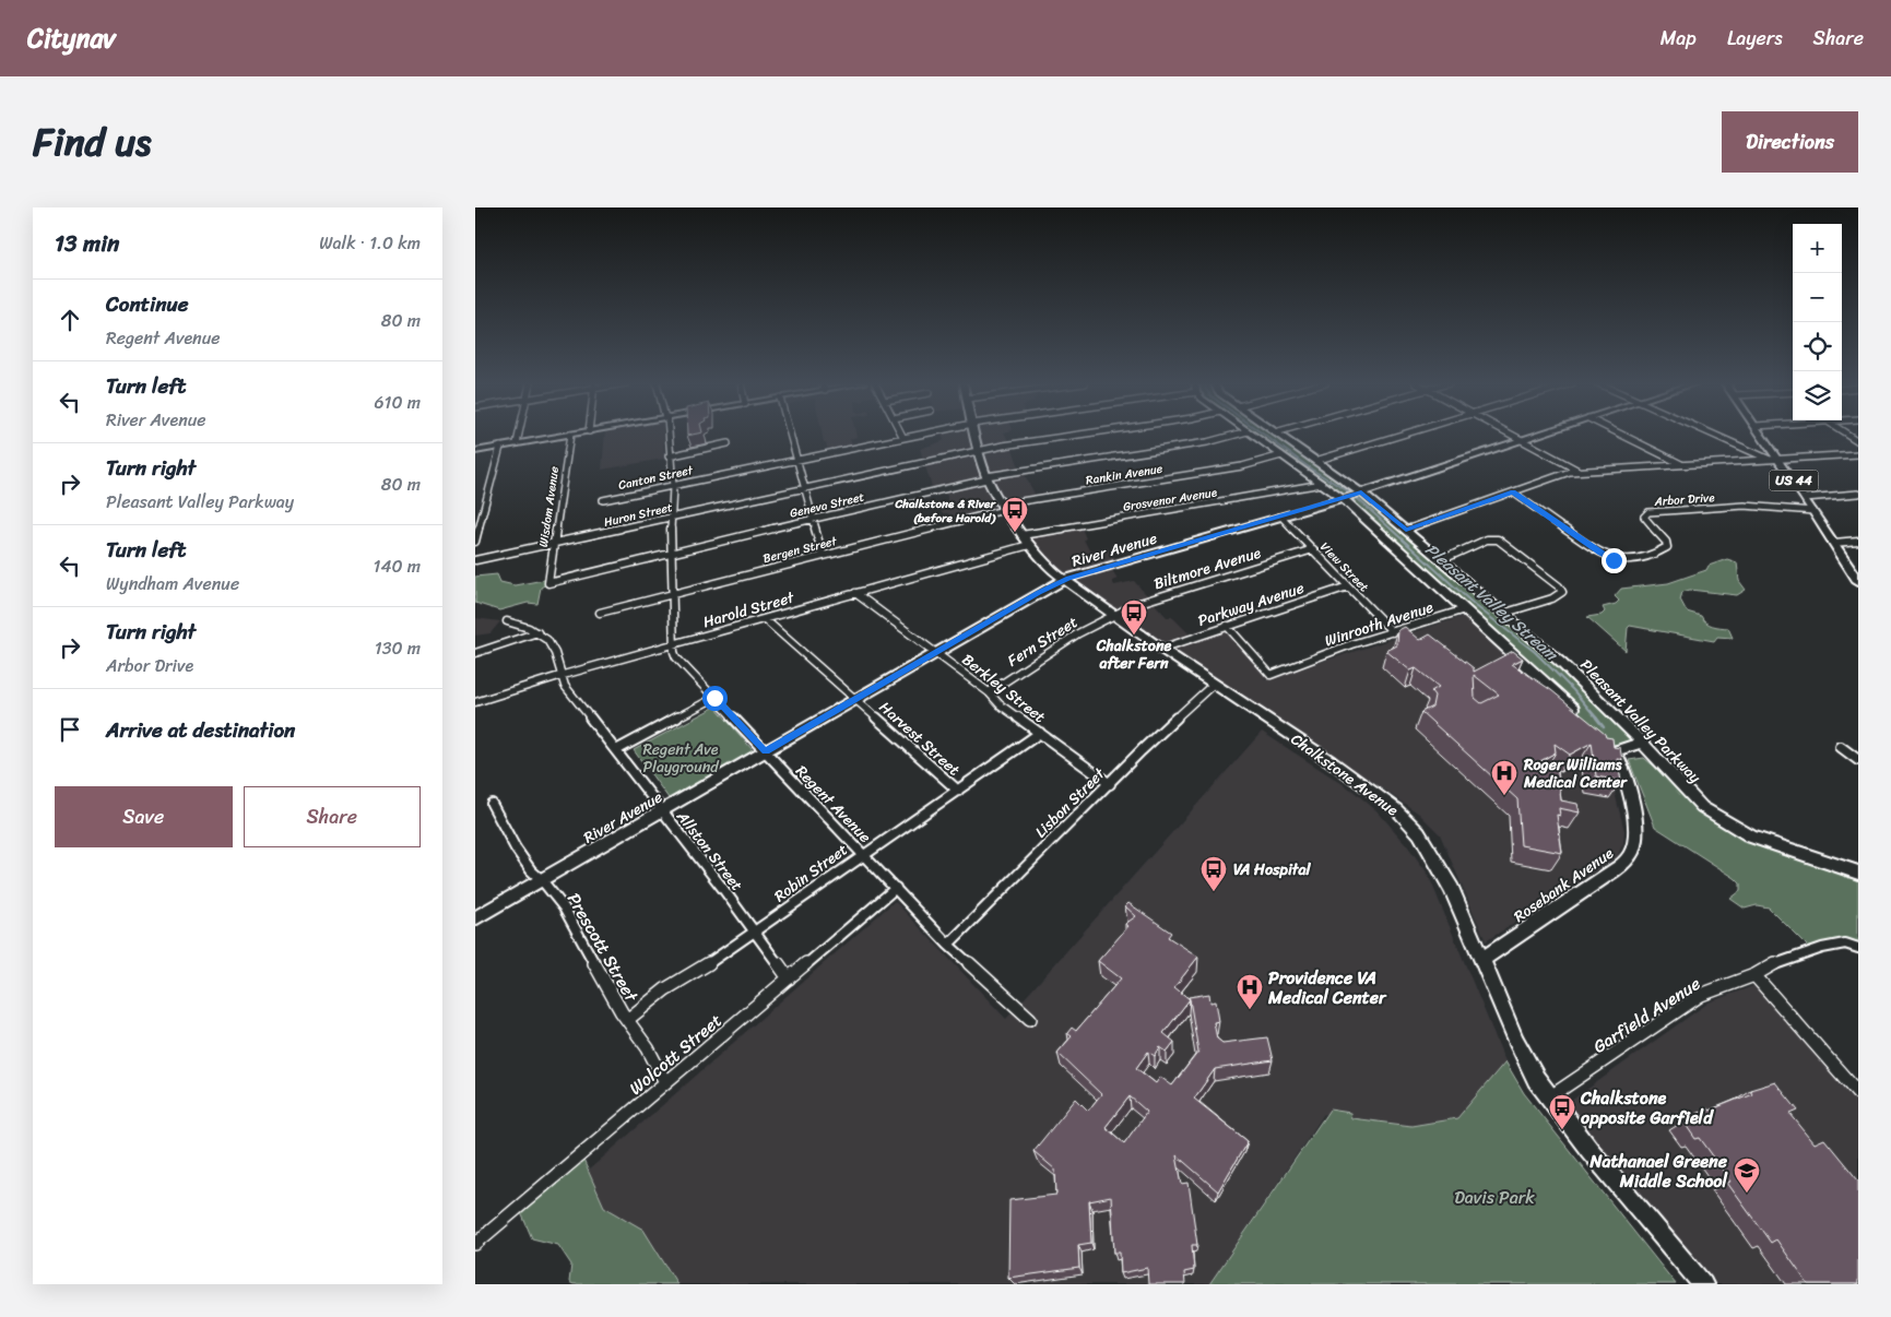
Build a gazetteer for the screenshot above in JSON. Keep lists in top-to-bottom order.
{
  "streets": {
    "main road": ["US 44"],
    "street": [
      "Rankin Avenue",
      "Canton Street",
      "Grosvenor Avenue",
      "Arbor Drive",
      "Geneva Street",
      "Wisdom Avenue",
      "Huron Street",
      "Bergen Street",
      "River Avenue",
      "View Street",
      "Biltmore Avenue",
      "Parkway Avenue",
      "Harold Street",
      "Winrooth Avenue",
      "Fern Street",
      "Berkley Street",
      "Pleasant Valley Parkway",
      "Harvest Street",
      "Chalkstone Avenue",
      "Lisbon Street",
      "Regent Avenue",
      "Allston Street",
      "Robin Street",
      "Rosebank Avenue",
      "Prescott Street",
      "Garfield Avenue",
      "Wolcott Street"
    ]
  },
  "crossings": [
    ["Rankin Avenue", "Bergen Street"],
    ["Rankin Avenue", "Chalkstone Avenue"],
    ["Canton Street", "Regent Avenue"],
    ["US 44", "Arbor Drive"],
    ["Grosvenor Avenue", "Chalkstone Avenue"],
    ["Geneva Street", "Wisdom Avenue"],
    ["Geneva Street", "Chalkstone Avenue"],
    ["Geneva Street", "Regent Avenue"],
    ["Wisdom Avenue", "Huron Street"],
    ["Huron Street", "Chalkstone Avenue"],
    ["Huron Street", "Regent Avenue"],
    ["Bergen Street", "Chalkstone Avenue"],
    ["Bergen Street", "Regent Avenue"],
    ["River Avenue", "View Street"],
    ["River Avenue", "Berkley Street"],
    ["River Avenue", "Pleasant Valley Parkway"],
    ["River Avenue", "Harvest Street"],
    ["River Avenue", "Chalkstone Avenue"],
    ["River Avenue", "Regent Avenue"],
    ["River Avenue", "Allston Street"],
    ["River Avenue", "Prescott Street"],
    ["View Street", "Biltmore Avenue"],
    ["View Street", "Parkway Avenue"],
    ["View Street", "Winrooth Avenue"],
    ["Biltmore Avenue", "Fern Street"],
    ["Biltmore Avenue", "Chalkstone Avenue"],
    ["Parkway Avenue", "Winrooth Avenue"],
    ["Parkway Avenue", "Chalkstone Avenue"],
    ["Harold Street", "Berkley Street"],
    ["Harold Street", "Harvest Street"],
    ["Harold Street", "Chalkstone Avenue"],
    ["Harold Street", "Regent Avenue"],
    ["Harold Street", "Allston Street"],
    ["Fern Street", "Berkley Street"],
    ["Fern Street", "Chalkstone Avenue"],
    ["Berkley Street", "Lisbon Street"],
    ["Berkley Street", "Robin Street"],
    ["Pleasant Valley Parkway", "Rosebank Avenue"],
    ["Harvest Street", "Robin Street"],
    ["Chalkstone Avenue", "Lisbon Street"],
    ["Chalkstone Avenue", "Rosebank Avenue"],
    ["Chalkstone Avenue", "Garfield Avenue"],
    ["Lisbon Street", "Regent Avenue"],
    ["Regent Avenue", "Robin Street"],
    ["Regent Avenue", "Wolcott Street"],
    ["Allston Street", "Robin Street"],
    ["Allston Street", "Wolcott Street"],
    ["Robin Street", "Prescott Street"],
    ["Prescott Street", "Wolcott Street"]
  ],
  "water": ["Pleasant Valley Stream"],
  "parks": ["Regent Ave Playground", "Davis Park"],
  "places": {
    "bus stop": [
      "Chalkstone & River (before Harold)",
      "Chalkstone after Fern",
      "VA Hospital",
      "Chalkstone opposite Garfield"
    ],
    "hospital": ["Roger Williams Medical Center", "Providence VA Medical Center"],
    "school or university": ["Nathanael Greene Middle School"]
  },
  "page": {
    "header": "Citynav",
    "nav": ["Map", "Layers", "Share"],
    "title": "Find us",
    "buttons": [
      "Directions",
      ["Save", "Share"]
    ],
    "heading": ["13 min", "Walk · 1.0 km"],
    "map_buttons": ["+", "−"],
    "list": [
      ["Continue", "Regent Avenue", "80 m"],
      ["Turn left", "River Avenue", "610 m"],
      ["Turn right", "Pleasant Valley Parkway", "80 m"],
      ["Turn left", "Wyndham Avenue", "140 m"],
      ["Turn right", "Arbor Drive", "130 m"],
      "Arrive at destination"
    ]
  }
}
